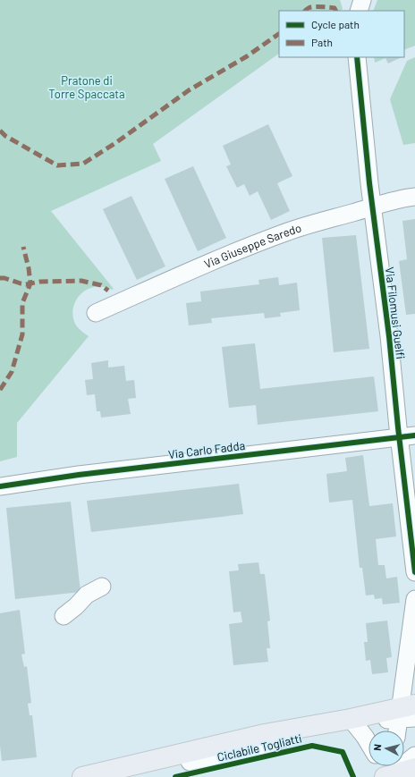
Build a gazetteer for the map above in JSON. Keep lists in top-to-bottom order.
{
  "streets": {
    "street": ["Via Giuseppe Saredo", "Via Filomusi Guelfi", "Via Carlo Fadda"],
    "cycle path": ["Ciclabile Togliatti"]
  },
  "crossings": [
    ["Via Giuseppe Saredo", "Via Filomusi Guelfi"],
    ["Via Filomusi Guelfi", "Via Carlo Fadda"]
  ],
  "parks": ["Pratone di Torre Spaccata"],
  "legend": ["Cycle path", "Path"],
  "north": "left"
}
